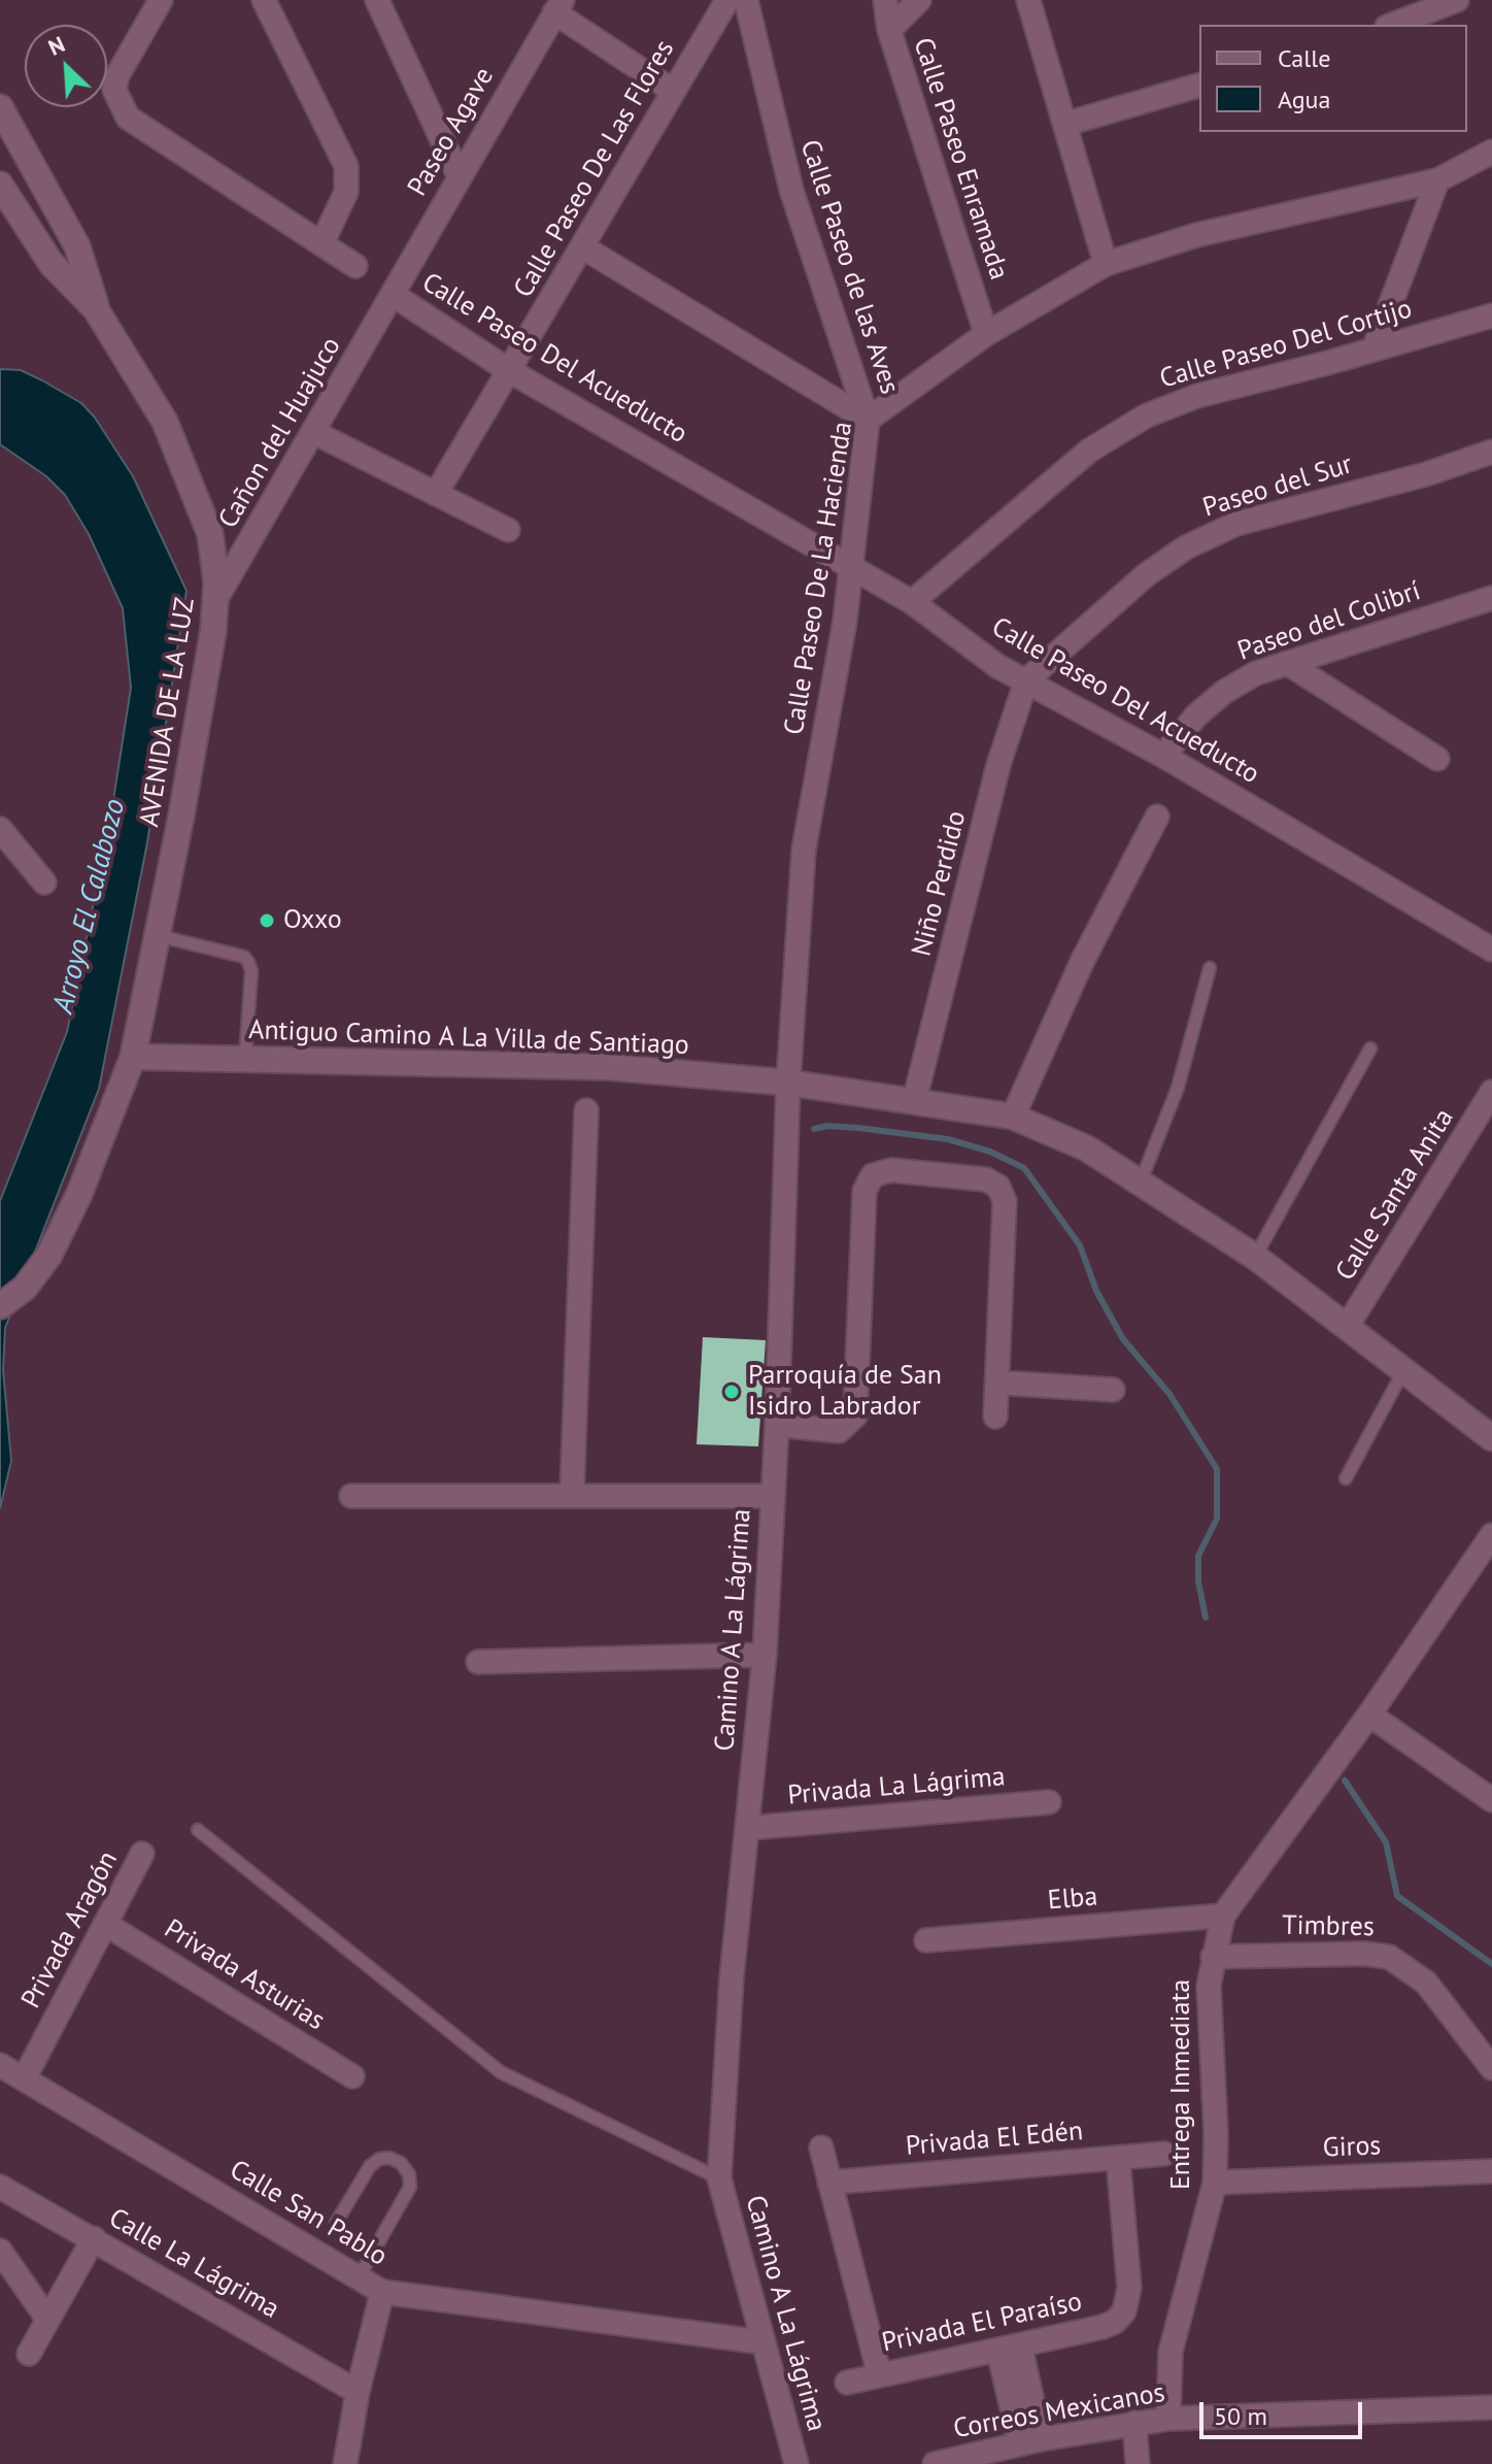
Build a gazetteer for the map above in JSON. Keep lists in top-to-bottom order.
{
  "streets": {
    "street": [
      "Paseo Agave",
      "Calle Paseo Enramada",
      "Calle Paseo De Las Flores",
      "Calle Paseo de las Aves",
      "Calle Paseo Del Cortijo",
      "Calle Paseo Del Acueducto",
      "Cañon del Huajuco",
      "Paseo del Sur",
      "Calle Paseo De La Hacienda",
      "Paseo del Colibrí",
      "AVENIDA DE LA LUZ",
      "Niño Perdido",
      "Antiguo Camino A La Villa de Santiago",
      "Calle Santa Anita",
      "Camino A La Lágrima",
      "Privada La Lágrima",
      "Elba",
      "Timbres",
      "Privada Aragón",
      "Privada Asturias",
      "Entrega Inmediata",
      "Privada El Edén",
      "Giros",
      "Calle San Pablo",
      "Calle La Lágrima",
      "Privada El Paraíso",
      "Correos Mexicanos"
    ]
  },
  "crossings": [
    ["Paseo Agave", "Calle Paseo Del Acueducto"],
    ["Paseo Agave", "Cañon del Huajuco"],
    ["Calle Paseo Enramada", "Calle Paseo De La Hacienda"],
    ["Calle Paseo De Las Flores", "Calle Paseo de las Aves"],
    ["Calle Paseo De Las Flores", "Calle Paseo Del Acueducto"],
    ["Calle Paseo de las Aves", "Calle Paseo De La Hacienda"],
    ["Calle Paseo Del Cortijo", "Calle Paseo Del Acueducto"],
    ["Calle Paseo Del Acueducto", "Cañon del Huajuco"],
    ["Calle Paseo Del Acueducto", "Paseo del Sur"],
    ["Calle Paseo Del Acueducto", "Calle Paseo De La Hacienda"],
    ["Calle Paseo Del Acueducto", "Paseo del Colibrí"],
    ["Calle Paseo Del Acueducto", "Niño Perdido"],
    ["Cañon del Huajuco", "AVENIDA DE LA LUZ"],
    ["Paseo del Sur", "Niño Perdido"],
    ["Calle Paseo De La Hacienda", "Antiguo Camino A La Villa de Santiago"],
    ["Calle Paseo De La Hacienda", "Camino A La Lágrima"],
    ["AVENIDA DE LA LUZ", "Antiguo Camino A La Villa de Santiago"],
    ["Niño Perdido", "Antiguo Camino A La Villa de Santiago"],
    ["Antiguo Camino A La Villa de Santiago", "Calle Santa Anita"],
    ["Antiguo Camino A La Villa de Santiago", "Camino A La Lágrima"],
    ["Camino A La Lágrima", "Privada La Lágrima"],
    ["Camino A La Lágrima", "Calle San Pablo"],
    ["Elba", "Entrega Inmediata"],
    ["Timbres", "Entrega Inmediata"],
    ["Privada Aragón", "Privada Asturias"],
    ["Privada Aragón", "Calle San Pablo"],
    ["Entrega Inmediata", "Giros"],
    ["Entrega Inmediata", "Correos Mexicanos"],
    ["Privada El Edén", "Privada El Paraíso"]
  ],
  "water": ["Arroyo El Calabozo"],
  "places": ["Oxxo", "Parroquía de San Isidro Labrador"],
  "legend": ["Calle", "Agua"],
  "scale_bar": "50 m",
  "north": "top left"
}
